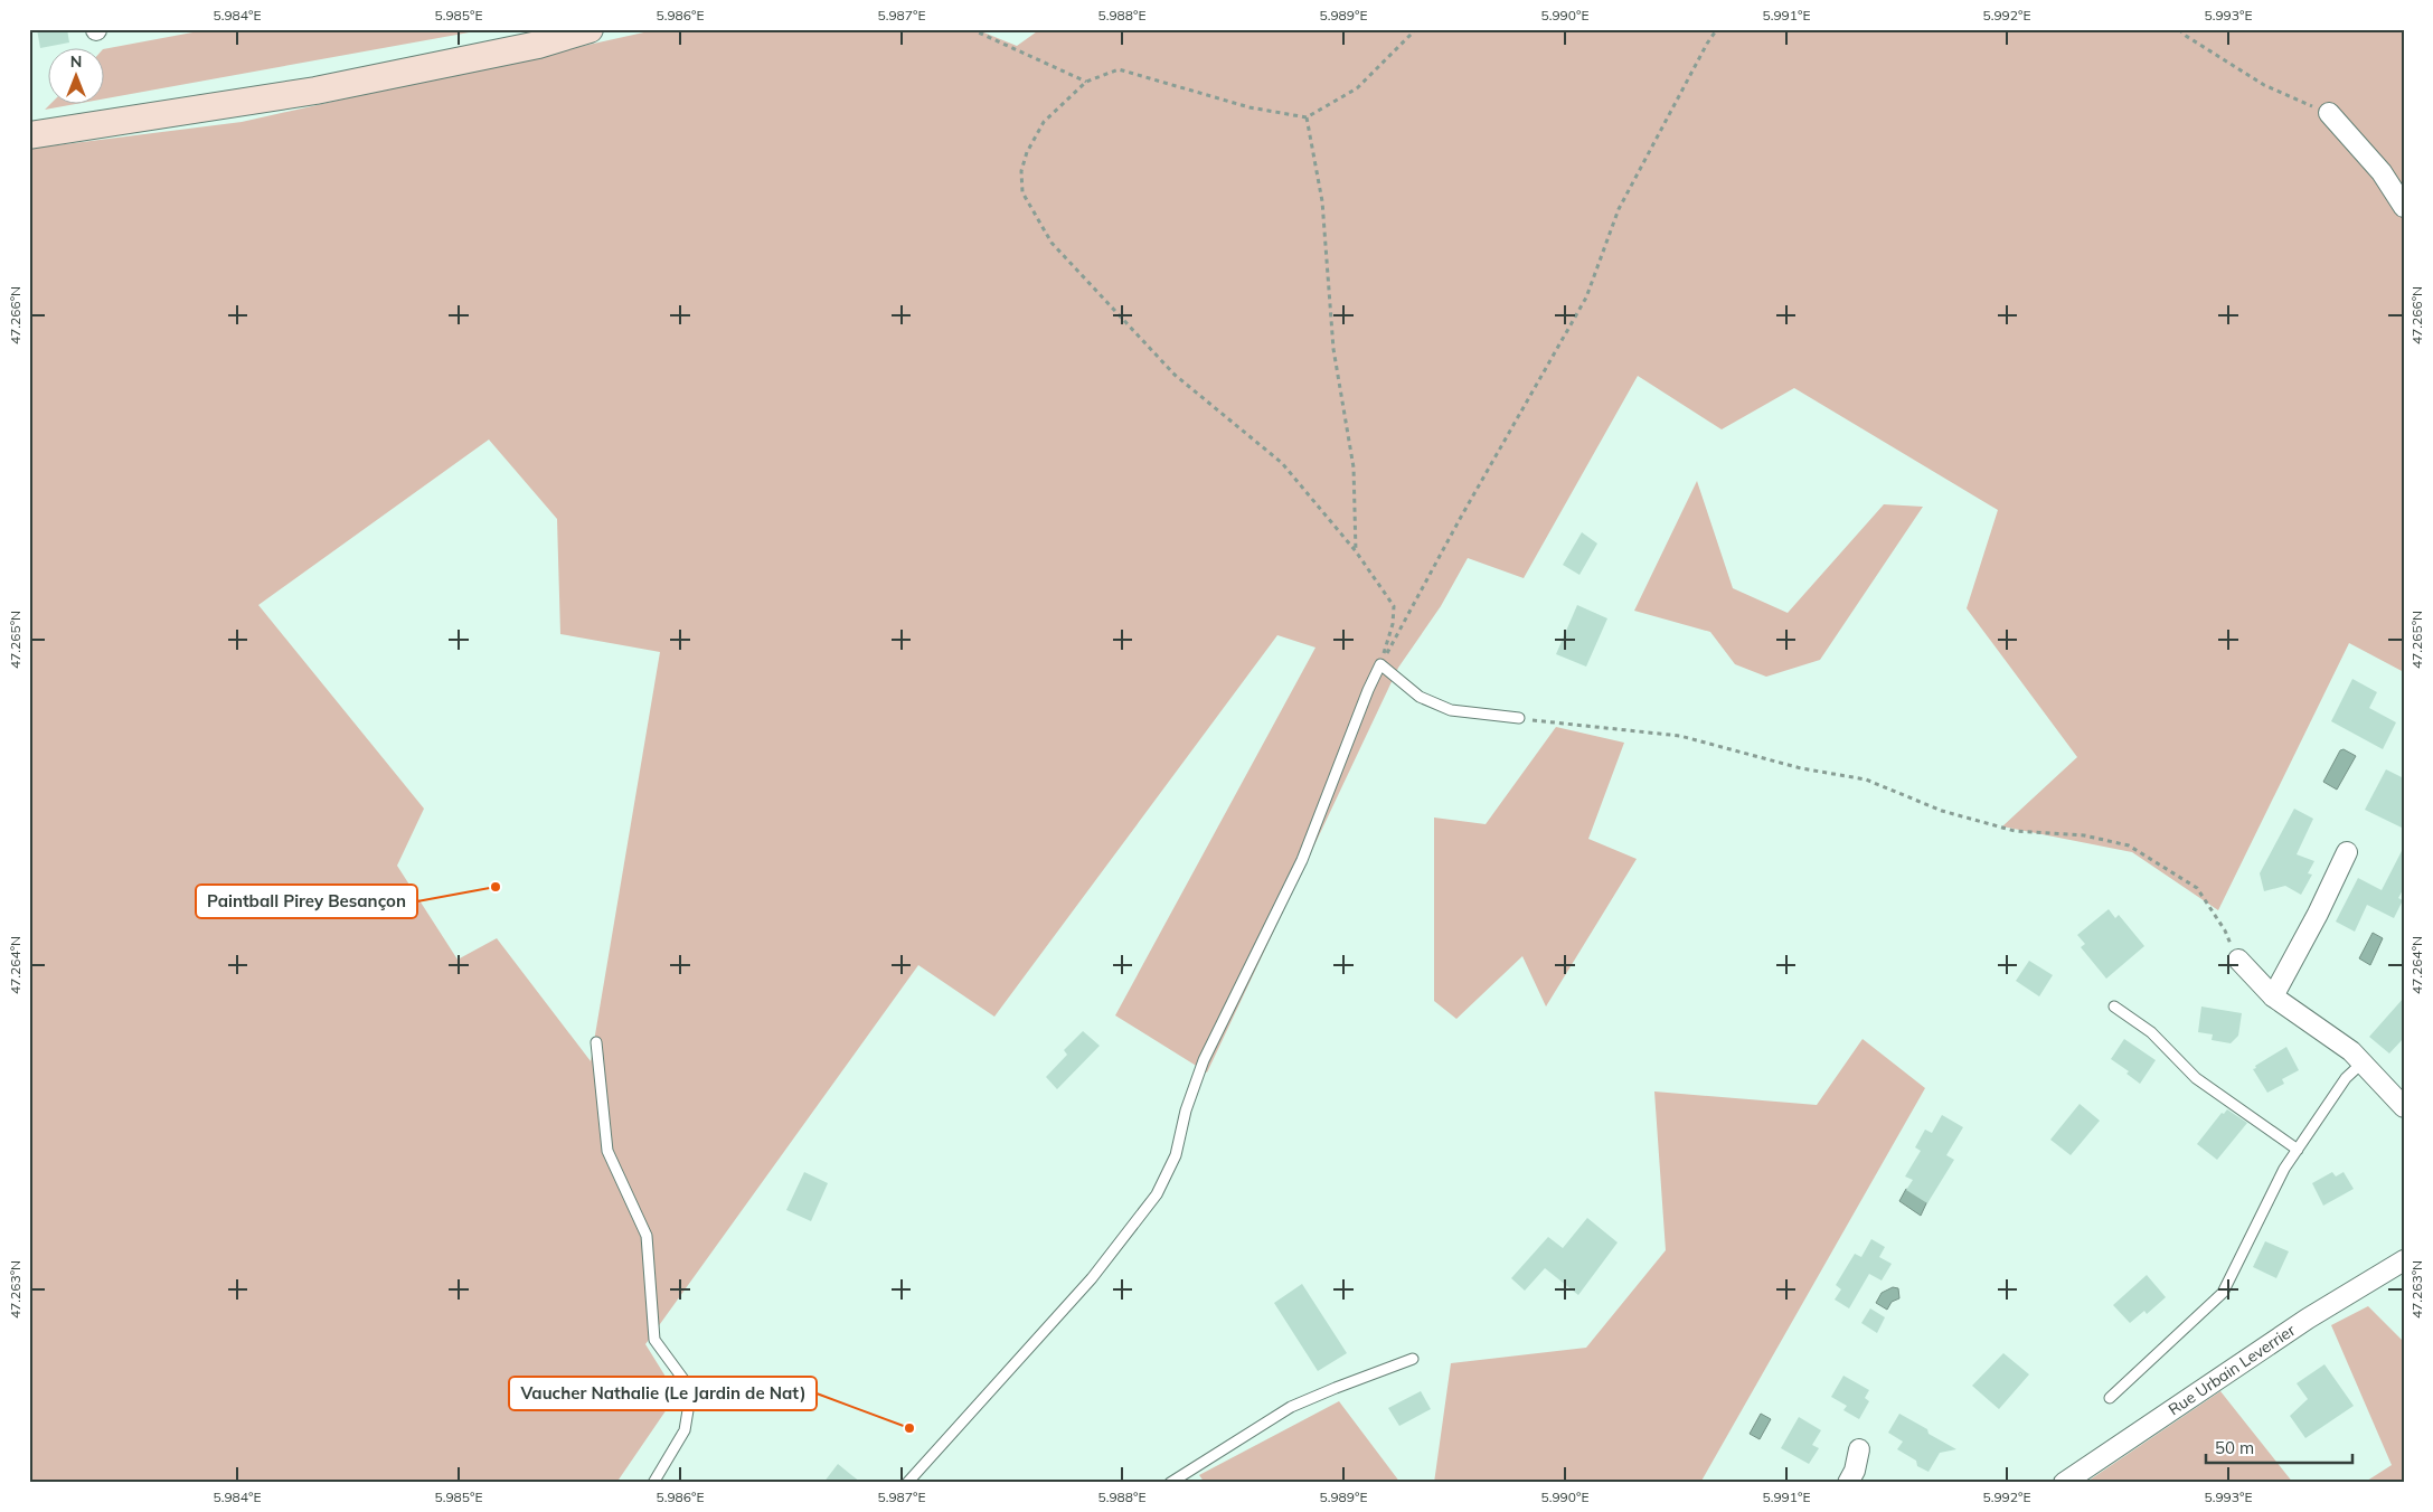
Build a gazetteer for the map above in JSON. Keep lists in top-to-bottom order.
{
  "streets": {
    "street": ["Rue Urbain Leverrier"]
  },
  "places": ["Paintball Pirey Besançon", "Vaucher Nathalie (Le Jardin de Nat)"],
  "scale_bar": "50 m",
  "north": "top",
  "coordinates": [
    "5.984°E",
    "5.985°E",
    "5.986°E",
    "5.987°E",
    "5.988°E",
    "5.989°E",
    "5.990°E",
    "5.991°E",
    "5.992°E",
    "5.993°E",
    "47.266°N",
    "47.265°N",
    "47.264°N",
    "47.263°N"
  ]
}
